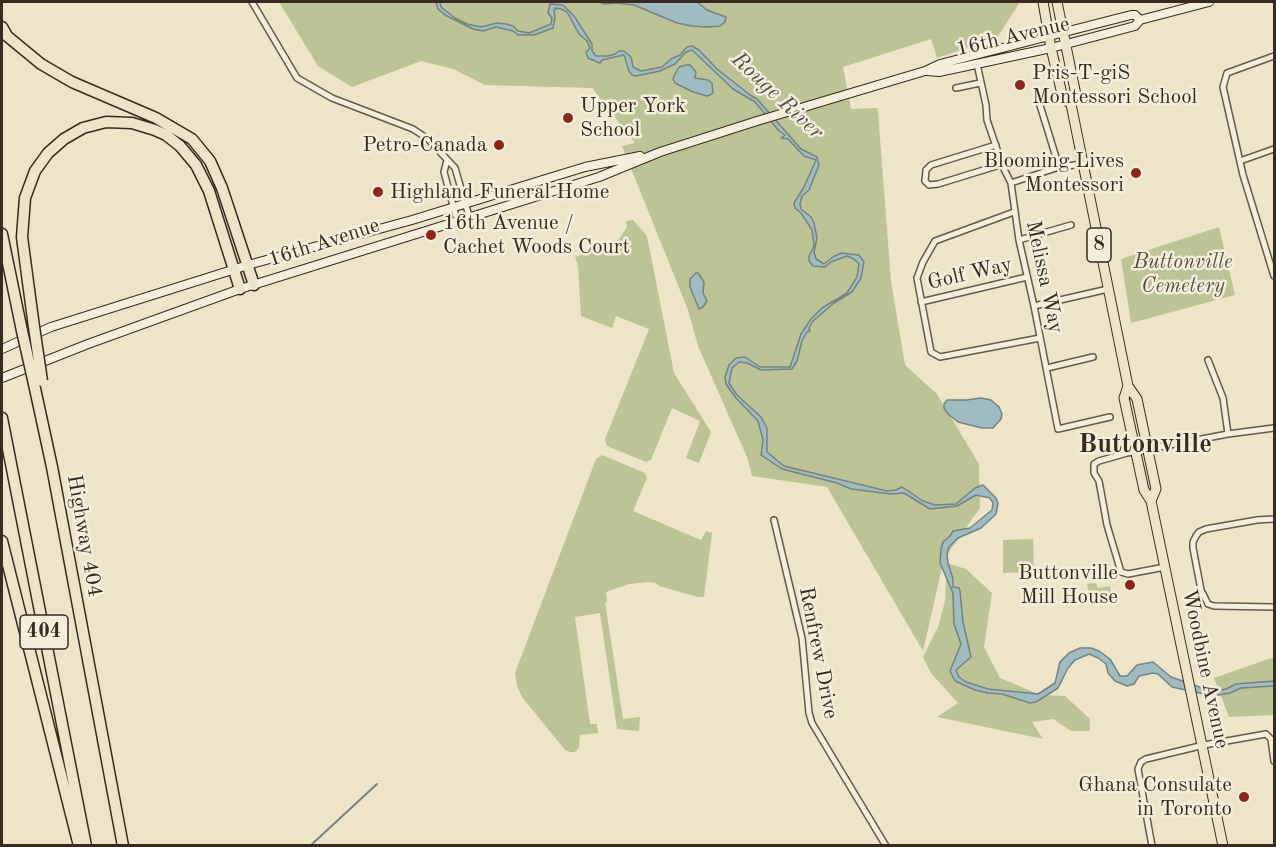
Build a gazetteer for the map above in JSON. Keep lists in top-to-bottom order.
{
  "streets": {
    "highway": ["Highway 404", "404"],
    "main road": ["16th Avenue", "8", "Woodbine Avenue"],
    "street": ["Golf Way", "Melissa Way", "Renfrew Drive"]
  },
  "crossings": [
    ["16th Avenue", "Melissa Way"],
    ["16th Avenue", "Woodbine Avenue"],
    ["Golf Way", "Melissa Way"]
  ],
  "districts": ["Buttonville"],
  "water": ["Rouge River"],
  "parks": ["Buttonville Cemetery"],
  "places": [
    "Pris-T-giS Montessori School",
    "Upper York School",
    "Petro-Canada",
    "Blooming Lives Montessori",
    "Highland Funeral Home",
    "16th Avenue / Cachet Woods Court",
    "Buttonville Mill House",
    "Ghana Consulate in Toronto"
  ]
}
